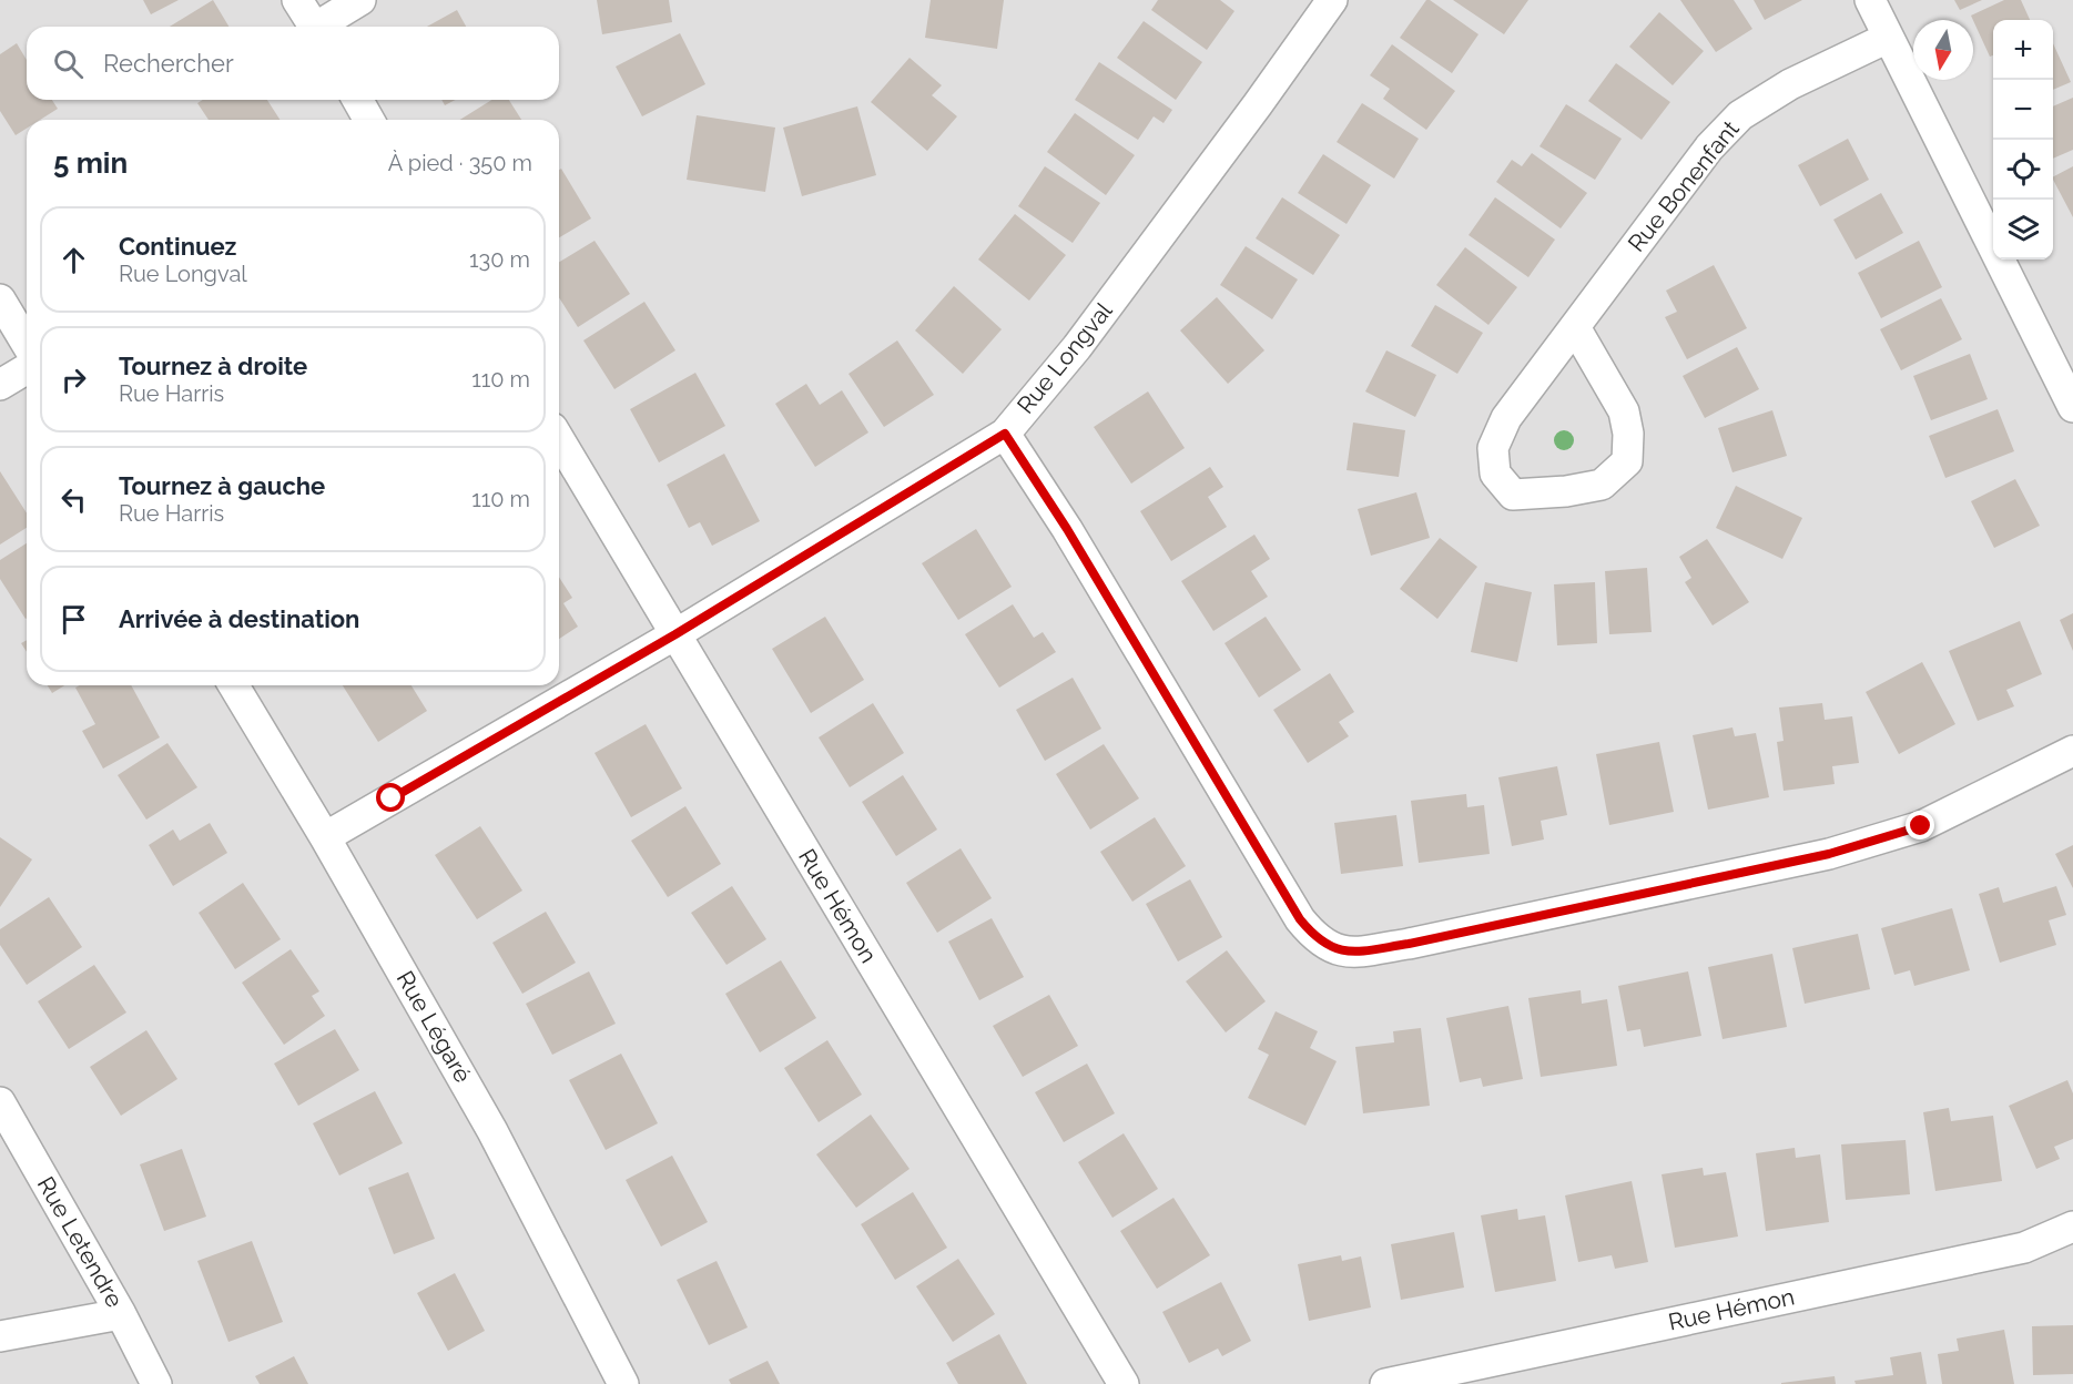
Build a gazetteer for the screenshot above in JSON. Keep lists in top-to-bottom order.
{
  "streets": {
    "street": [
      "Rue Bonenfant",
      "Rue Longval",
      "Rue Hémon",
      "Rue Légaré",
      "Rue Letendre"
    ]
  },
  "crossings": [
    ["Rue Longval", "Rue Hémon"],
    ["Rue Longval", "Rue Légaré"]
  ],
  "north": "bottom",
  "page": {
    "map_buttons": ["+", "−"],
    "search": "Rechercher",
    "heading": ["5 min", "À pied · 350 m"],
    "list": [
      ["Continuez", "Rue Longval", "130 m"],
      ["Tournez à droite", "Rue Harris", "110 m"],
      ["Tournez à gauche", "Rue Harris", "110 m"],
      "Arrivée à destination"
    ]
  }
}
